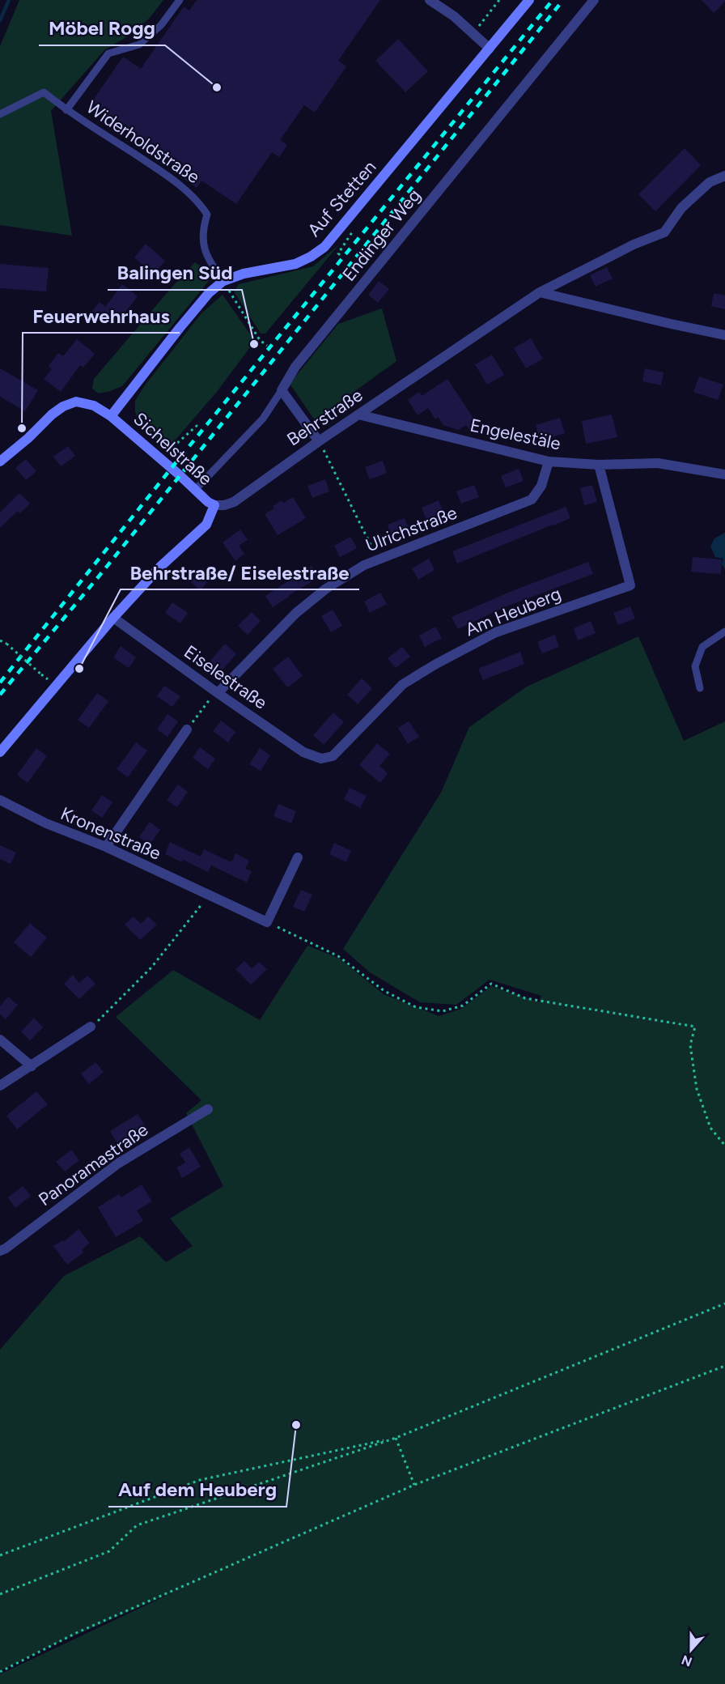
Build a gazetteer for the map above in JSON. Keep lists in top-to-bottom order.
{
  "streets": {
    "street": [
      "Auf Stetten",
      "Endinger Weg",
      "Behrstraße",
      "Engelestäle",
      "Sichelstraße",
      "Ulrichstraße",
      "Am Heuberg",
      "Eiselestraße",
      "Kronenstraße",
      "Panoramastraße"
    ],
    "lane": ["Widerholdstraße"]
  },
  "crossings": [
    ["Widerholdstraße", "Auf Stetten"],
    ["Auf Stetten", "Sichelstraße"],
    ["Endinger Weg", "Sichelstraße"],
    ["Behrstraße", "Engelestäle"],
    ["Behrstraße", "Sichelstraße"],
    ["Engelestäle", "Ulrichstraße"],
    ["Engelestäle", "Am Heuberg"],
    ["Ulrichstraße", "Eiselestraße"],
    ["Am Heuberg", "Eiselestraße"]
  ],
  "places": [
    "Möbel Rogg",
    "Balingen Süd",
    "Feuerwehrhaus",
    "Behrstraße/ Eiselestraße",
    "Auf dem Heuberg"
  ],
  "north": "bottom"
}
